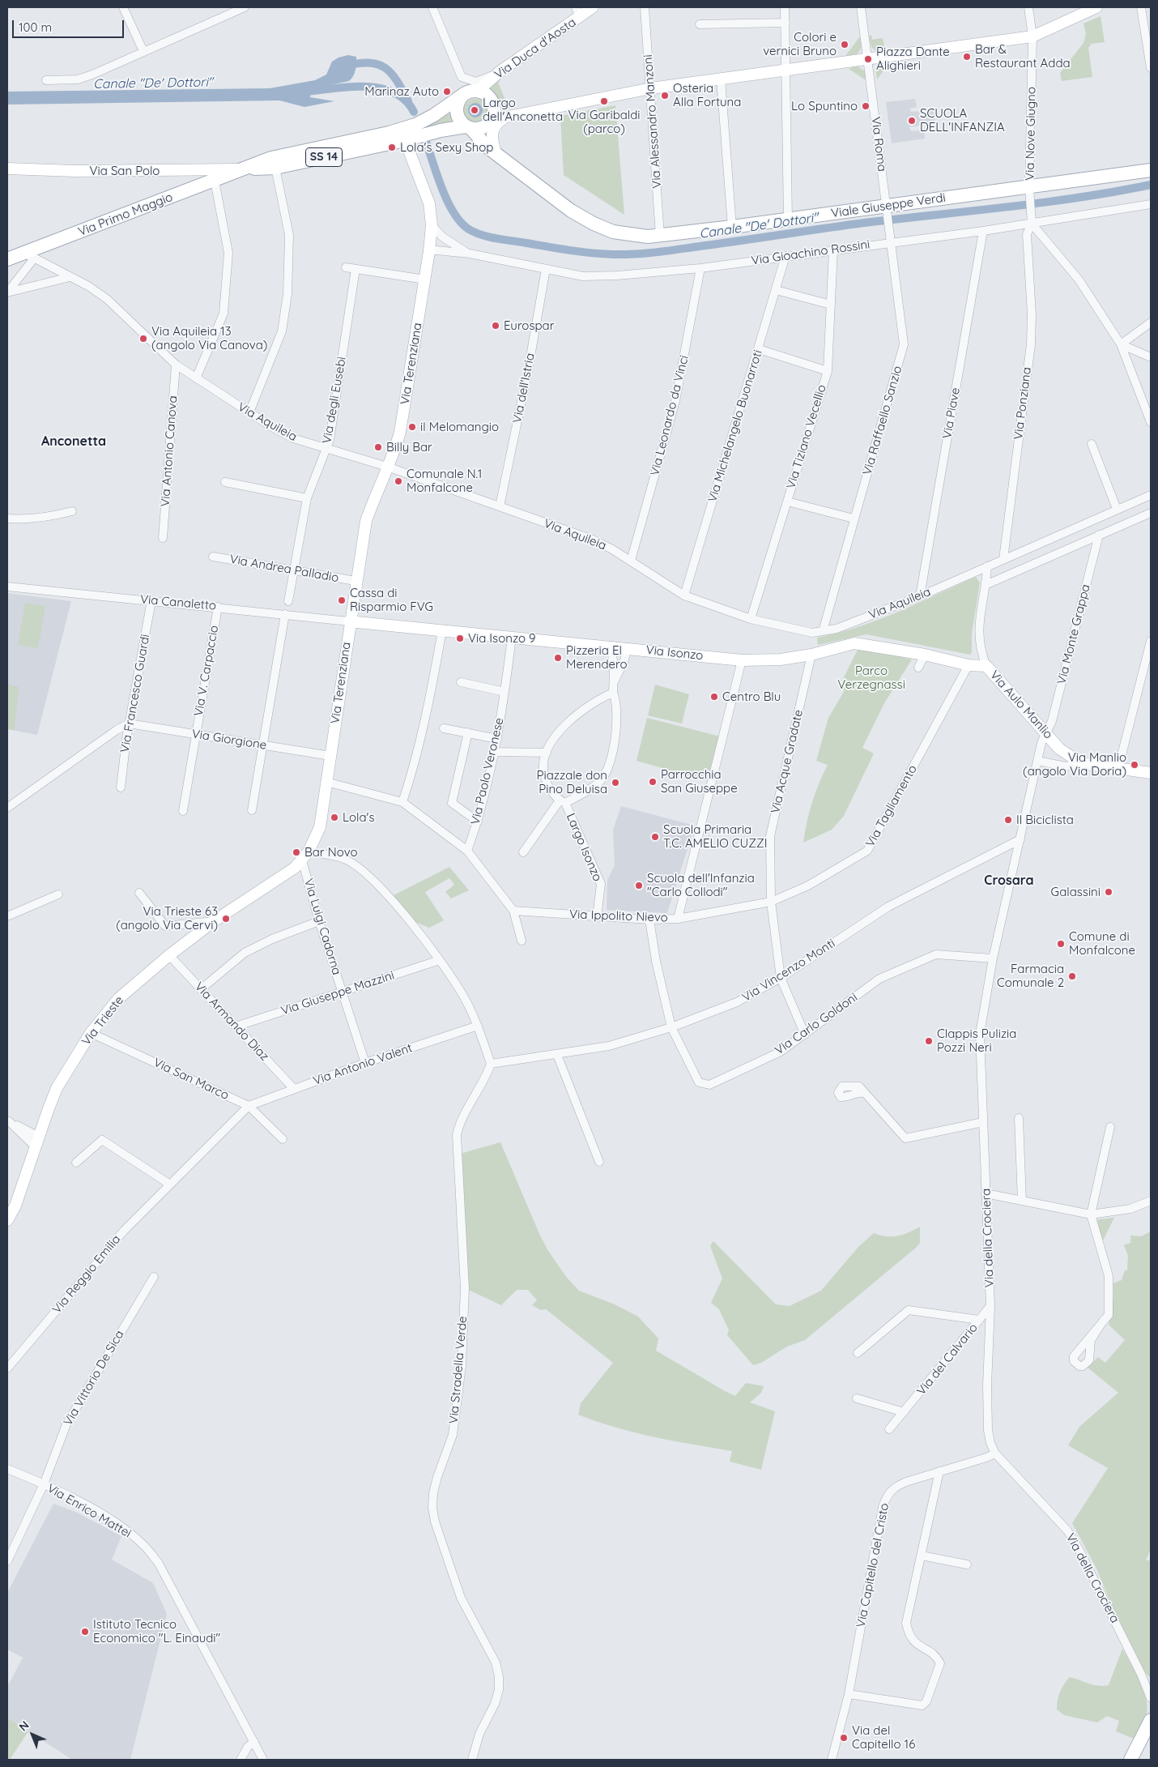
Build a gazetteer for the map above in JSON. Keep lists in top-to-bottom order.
{
  "streets": {
    "main road": ["SS 14", "Viale Giuseppe Verdi", "Via Primo Maggio"],
    "street": [
      "Via Duca d'Aosta",
      "Via Alessandro Manzoni",
      "Via Nove Giugno",
      "Via Roma",
      "Via San Polo",
      "Via Gioachino Rossini",
      "Via Terenziana",
      "Via dell'Istria",
      "Via degli Eusebi",
      "Via Ponziana",
      "Via Piave",
      "Via Leonardo da Vinci",
      "Via Raffaello Sanzio",
      "Via Aquileia",
      "Via Michelangelo Buonarroti",
      "Via Tiziano Vecellio",
      "Via Antonio Canova",
      "Via Andrea Palladio",
      "Via Canaletto",
      "Via Monte Grappa",
      "Via Isonzo",
      "Via V. Carpaccio",
      "Via Francesco Guardi",
      "Via Aulo Manlio",
      "Via Giorgione",
      "Via Acque Gradate",
      "Via Paolo Veronese",
      "Via Tagliamento",
      "Largo Isonzo",
      "Via Ippolito Nievo",
      "Via Luigi Cadorna",
      "Via Vincenzo Monti",
      "Via Giuseppe Mazzini",
      "Via Trieste",
      "Via Armando Diaz",
      "Via Carlo Goldoni",
      "Via Antonio Valent",
      "Via San Marco",
      "Via della Crociera",
      "Via Reggio Emilia",
      "Via del Calvario",
      "Via Stradella Verde",
      "Via Vittorio De Sica",
      "Via Enrico Mattei",
      "Via Capitello del Cristo"
    ]
  },
  "crossings": [
    ["Via Alessandro Manzoni", "Viale Giuseppe Verdi"],
    ["Via Nove Giugno", "Viale Giuseppe Verdi"],
    ["Via Nove Giugno", "Via Gioachino Rossini"],
    ["Via Nove Giugno", "Via Ponziana"],
    ["Via Roma", "Viale Giuseppe Verdi"],
    ["Via Roma", "Via Raffaello Sanzio"],
    ["SS 14", "Via San Polo"],
    ["SS 14", "Via Primo Maggio"],
    ["SS 14", "Via Terenziana"],
    ["Via San Polo", "Via Primo Maggio"],
    ["Viale Giuseppe Verdi", "Via Raffaello Sanzio"],
    ["Via Primo Maggio", "Via Aquileia"],
    ["Via Gioachino Rossini", "Via Terenziana"],
    ["Via Gioachino Rossini", "Via dell'Istria"],
    ["Via Gioachino Rossini", "Via Ponziana"],
    ["Via Gioachino Rossini", "Via Piave"],
    ["Via Gioachino Rossini", "Via Leonardo da Vinci"],
    ["Via Gioachino Rossini", "Via Raffaello Sanzio"],
    ["Via Gioachino Rossini", "Via Michelangelo Buonarroti"],
    ["Via Gioachino Rossini", "Via Tiziano Vecellio"],
    ["Via Terenziana", "Via Aquileia"],
    ["Via Terenziana", "Via Andrea Palladio"],
    ["Via Terenziana", "Via Canaletto"],
    ["Via Terenziana", "Via Isonzo"],
    ["Via Terenziana", "Via Giorgione"],
    ["Via Terenziana", "Via Luigi Cadorna"],
    ["Via Terenziana", "Via Trieste"],
    ["Via dell'Istria", "Via Aquileia"],
    ["Via degli Eusebi", "Via Aquileia"],
    ["Via degli Eusebi", "Via Andrea Palladio"],
    ["Via Ponziana", "Via Aquileia"],
    ["Via Piave", "Via Aquileia"],
    ["Via Leonardo da Vinci", "Via Aquileia"],
    ["Via Raffaello Sanzio", "Via Aquileia"],
    ["Via Aquileia", "Via Michelangelo Buonarroti"],
    ["Via Aquileia", "Via Tiziano Vecellio"],
    ["Via Aquileia", "Via Antonio Canova"],
    ["Via Aquileia", "Via Aulo Manlio"],
    ["Via Canaletto", "Via Isonzo"],
    ["Via Canaletto", "Via V. Carpaccio"],
    ["Via Canaletto", "Via Francesco Guardi"],
    ["Via Monte Grappa", "Via Aulo Manlio"],
    ["Via Monte Grappa", "Via della Crociera"],
    ["Via Isonzo", "Via Aulo Manlio"],
    ["Via Isonzo", "Via Acque Gradate"],
    ["Via Isonzo", "Via Paolo Veronese"],
    ["Via Isonzo", "Via Tagliamento"],
    ["Via Isonzo", "Largo Isonzo"],
    ["Via V. Carpaccio", "Via Giorgione"],
    ["Via Francesco Guardi", "Via Giorgione"],
    ["Via Aulo Manlio", "Via della Crociera"],
    ["Via Acque Gradate", "Via Tagliamento"],
    ["Via Acque Gradate", "Via Ippolito Nievo"],
    ["Via Acque Gradate", "Via Vincenzo Monti"],
    ["Via Acque Gradate", "Via Carlo Goldoni"],
    ["Via Tagliamento", "Via Ippolito Nievo"],
    ["Largo Isonzo", "Via Ippolito Nievo"],
    ["Via Luigi Cadorna", "Via Giuseppe Mazzini"],
    ["Via Luigi Cadorna", "Via Trieste"],
    ["Via Luigi Cadorna", "Via Antonio Valent"],
    ["Via Vincenzo Monti", "Via Carlo Goldoni"],
    ["Via Vincenzo Monti", "Via della Crociera"],
    ["Via Vincenzo Monti", "Via Stradella Verde"],
    ["Via Giuseppe Mazzini", "Via Armando Diaz"],
    ["Via Trieste", "Via Armando Diaz"],
    ["Via Trieste", "Via San Marco"],
    ["Via Armando Diaz", "Via Antonio Valent"],
    ["Via Carlo Goldoni", "Via della Crociera"],
    ["Via Antonio Valent", "Via San Marco"],
    ["Via Antonio Valent", "Via Reggio Emilia"],
    ["Via San Marco", "Via Reggio Emilia"],
    ["Via della Crociera", "Via del Calvario"],
    ["Via della Crociera", "Via Capitello del Cristo"],
    ["Via Vittorio De Sica", "Via Enrico Mattei"]
  ],
  "districts": ["Anconetta", "Crosara"],
  "water": ["Canale \"De' Dottori\""],
  "parks": ["Parco Verzegnassi"],
  "places": [
    "Colori e vernici Bruno",
    "Bar & Restaurant Adda",
    "Piazza Dante Alighieri",
    "Marinaz Auto",
    "Osteria Alla Fortuna",
    "Via Garibaldi (parco)",
    "Lo Spuntino",
    "Largo dell'Anconetta",
    "SCUOLA DELL'INFANZIA",
    "Lola's Sexy Shop",
    "Eurospar",
    "Via Aquileia 13 (angolo Via Canova)",
    "il Melomangio",
    "Billy Bar",
    "Comunale N.1 Monfalcone",
    "Cassa di Risparmio FVG",
    "Via Isonzo 9",
    "Pizzeria El Merendero",
    "Centro Blu",
    "Via Manlio (angolo Via Doria)",
    "Parrocchia San Giuseppe",
    "Piazzale don Pino Deluisa",
    "Lola's",
    "Il Biciclista",
    "Scuola Primaria T.C. AMELIO CUZZI",
    "Bar Novo",
    "Scuola dell'Infanzia \"Carlo Collodi\"",
    "Galassini",
    "Via Trieste 63 (angolo Via Cervi)",
    "Comune di Monfalcone",
    "Farmacia Comunale 2",
    "Clappis Pulizia Pozzi Neri",
    "Istituto Tecnico Economico \"L. Einaudi\"",
    "Via del Capitello 16"
  ],
  "scale_bar": "100 m",
  "north": "top left"
}
